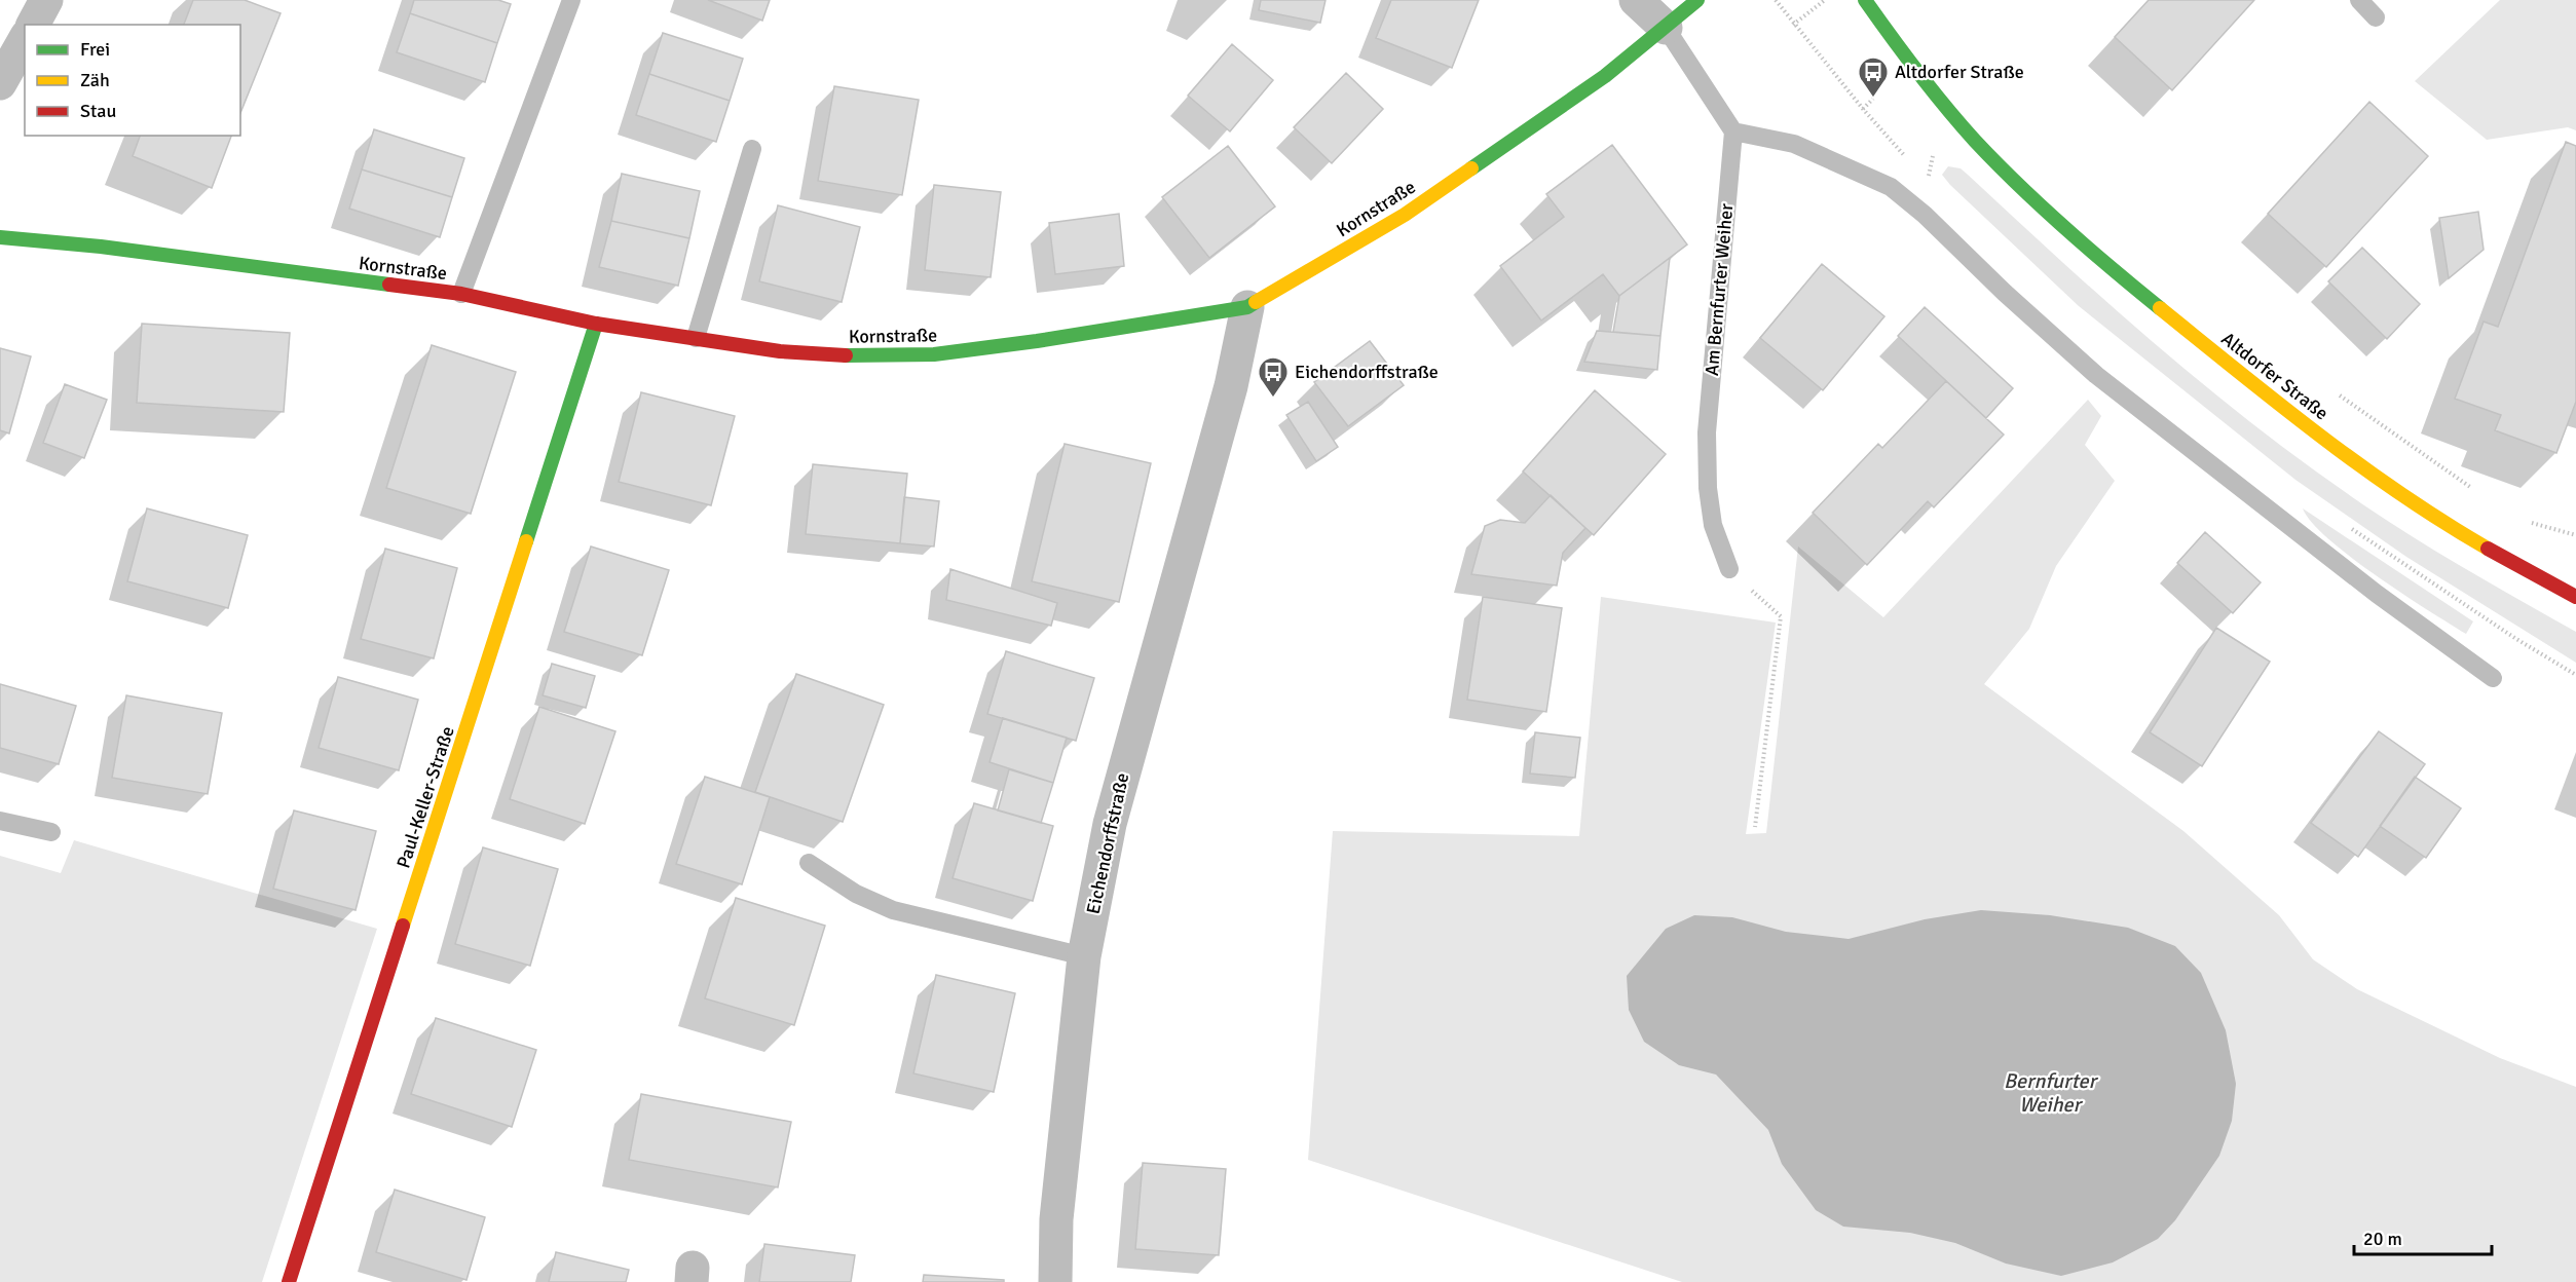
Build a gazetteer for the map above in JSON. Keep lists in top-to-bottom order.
{
  "streets": {
    "street": [
      "Kornstraße",
      "Altdorfer Straße",
      "Paul-Keller-Straße",
      "Eichendorffstraße"
    ],
    "lane": ["Am Bernfurter Weiher"]
  },
  "crossings": [
    ["Kornstraße", "Paul-Keller-Straße"],
    ["Kornstraße", "Eichendorffstraße"]
  ],
  "water": ["Bernfurter Weiher"],
  "places": {
    "bus stop": ["Altdorfer Straße", "Eichendorffstraße"]
  },
  "legend": ["Frei", "Zäh", "Stau"],
  "scale_bar": "20 m"
}
